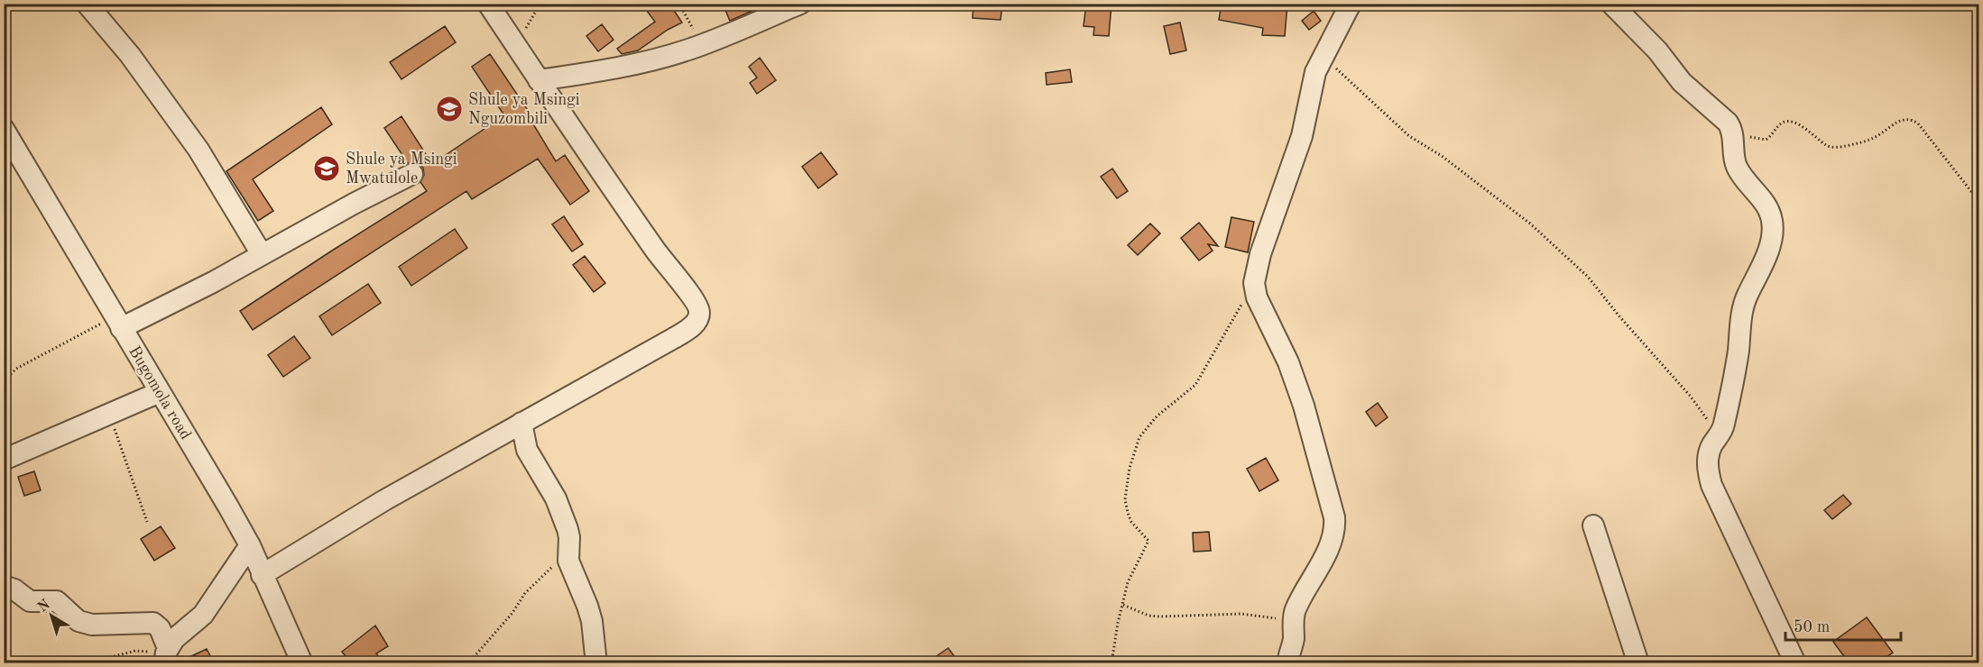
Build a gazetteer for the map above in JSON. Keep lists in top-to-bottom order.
{
  "streets": {
    "street": ["Bugomola road"]
  },
  "places": {
    "school or university": ["Shule ya Msingi Nguzombili", "Shule ya Msingi Mwatulole"]
  },
  "scale_bar": "50 m",
  "north": "top left"
}
